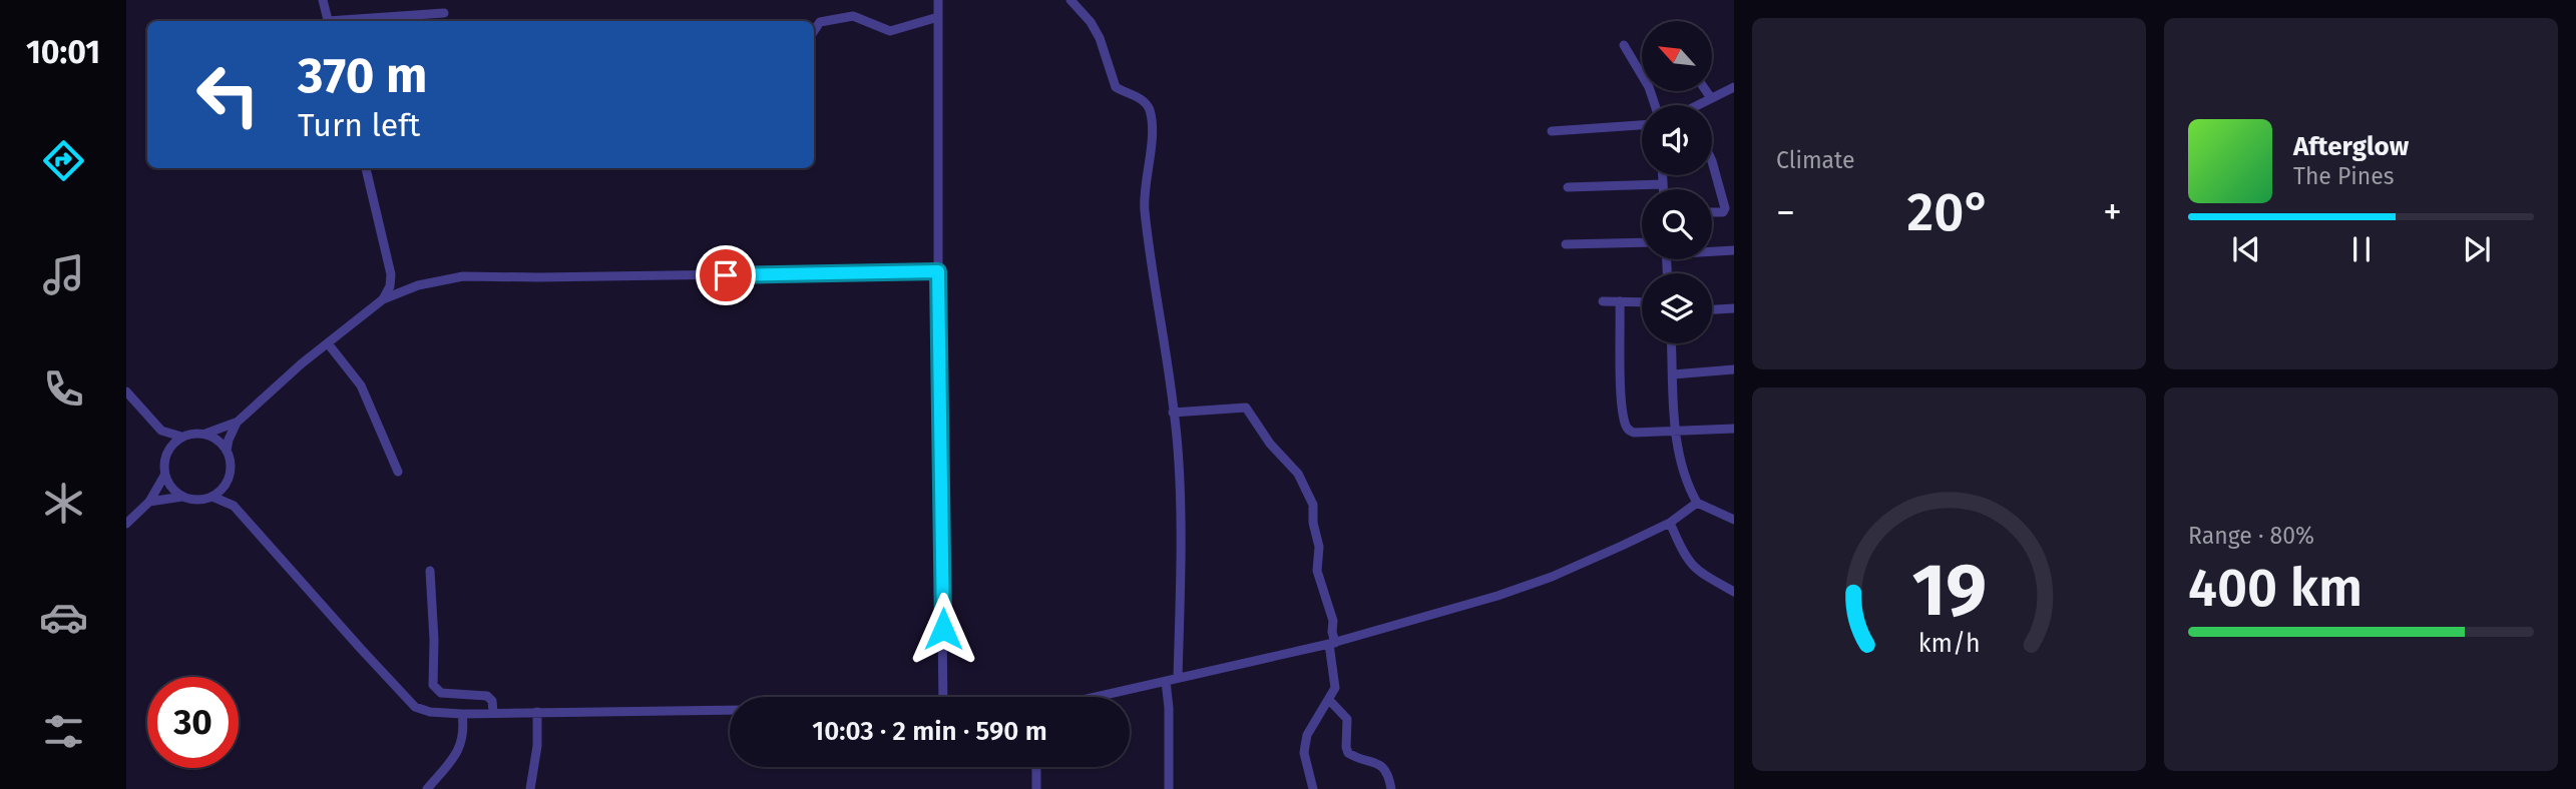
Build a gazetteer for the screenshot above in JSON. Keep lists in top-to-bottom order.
{
  "north": "top left",
  "page": {
    "tabs": "10:01",
    "tile": [
      "Climate",
      ["Range · 80%", "400 km"]
    ],
    "turn": ["370 m", "Turn left"],
    "song": ["Afterglow", "The Pines"],
    "heat": ["−", "20°", "+"],
    "limit": "30",
    "trip": "10:03 · 2 min · 590 m",
    "gauge": ["19", "km/h"]
  }
}
